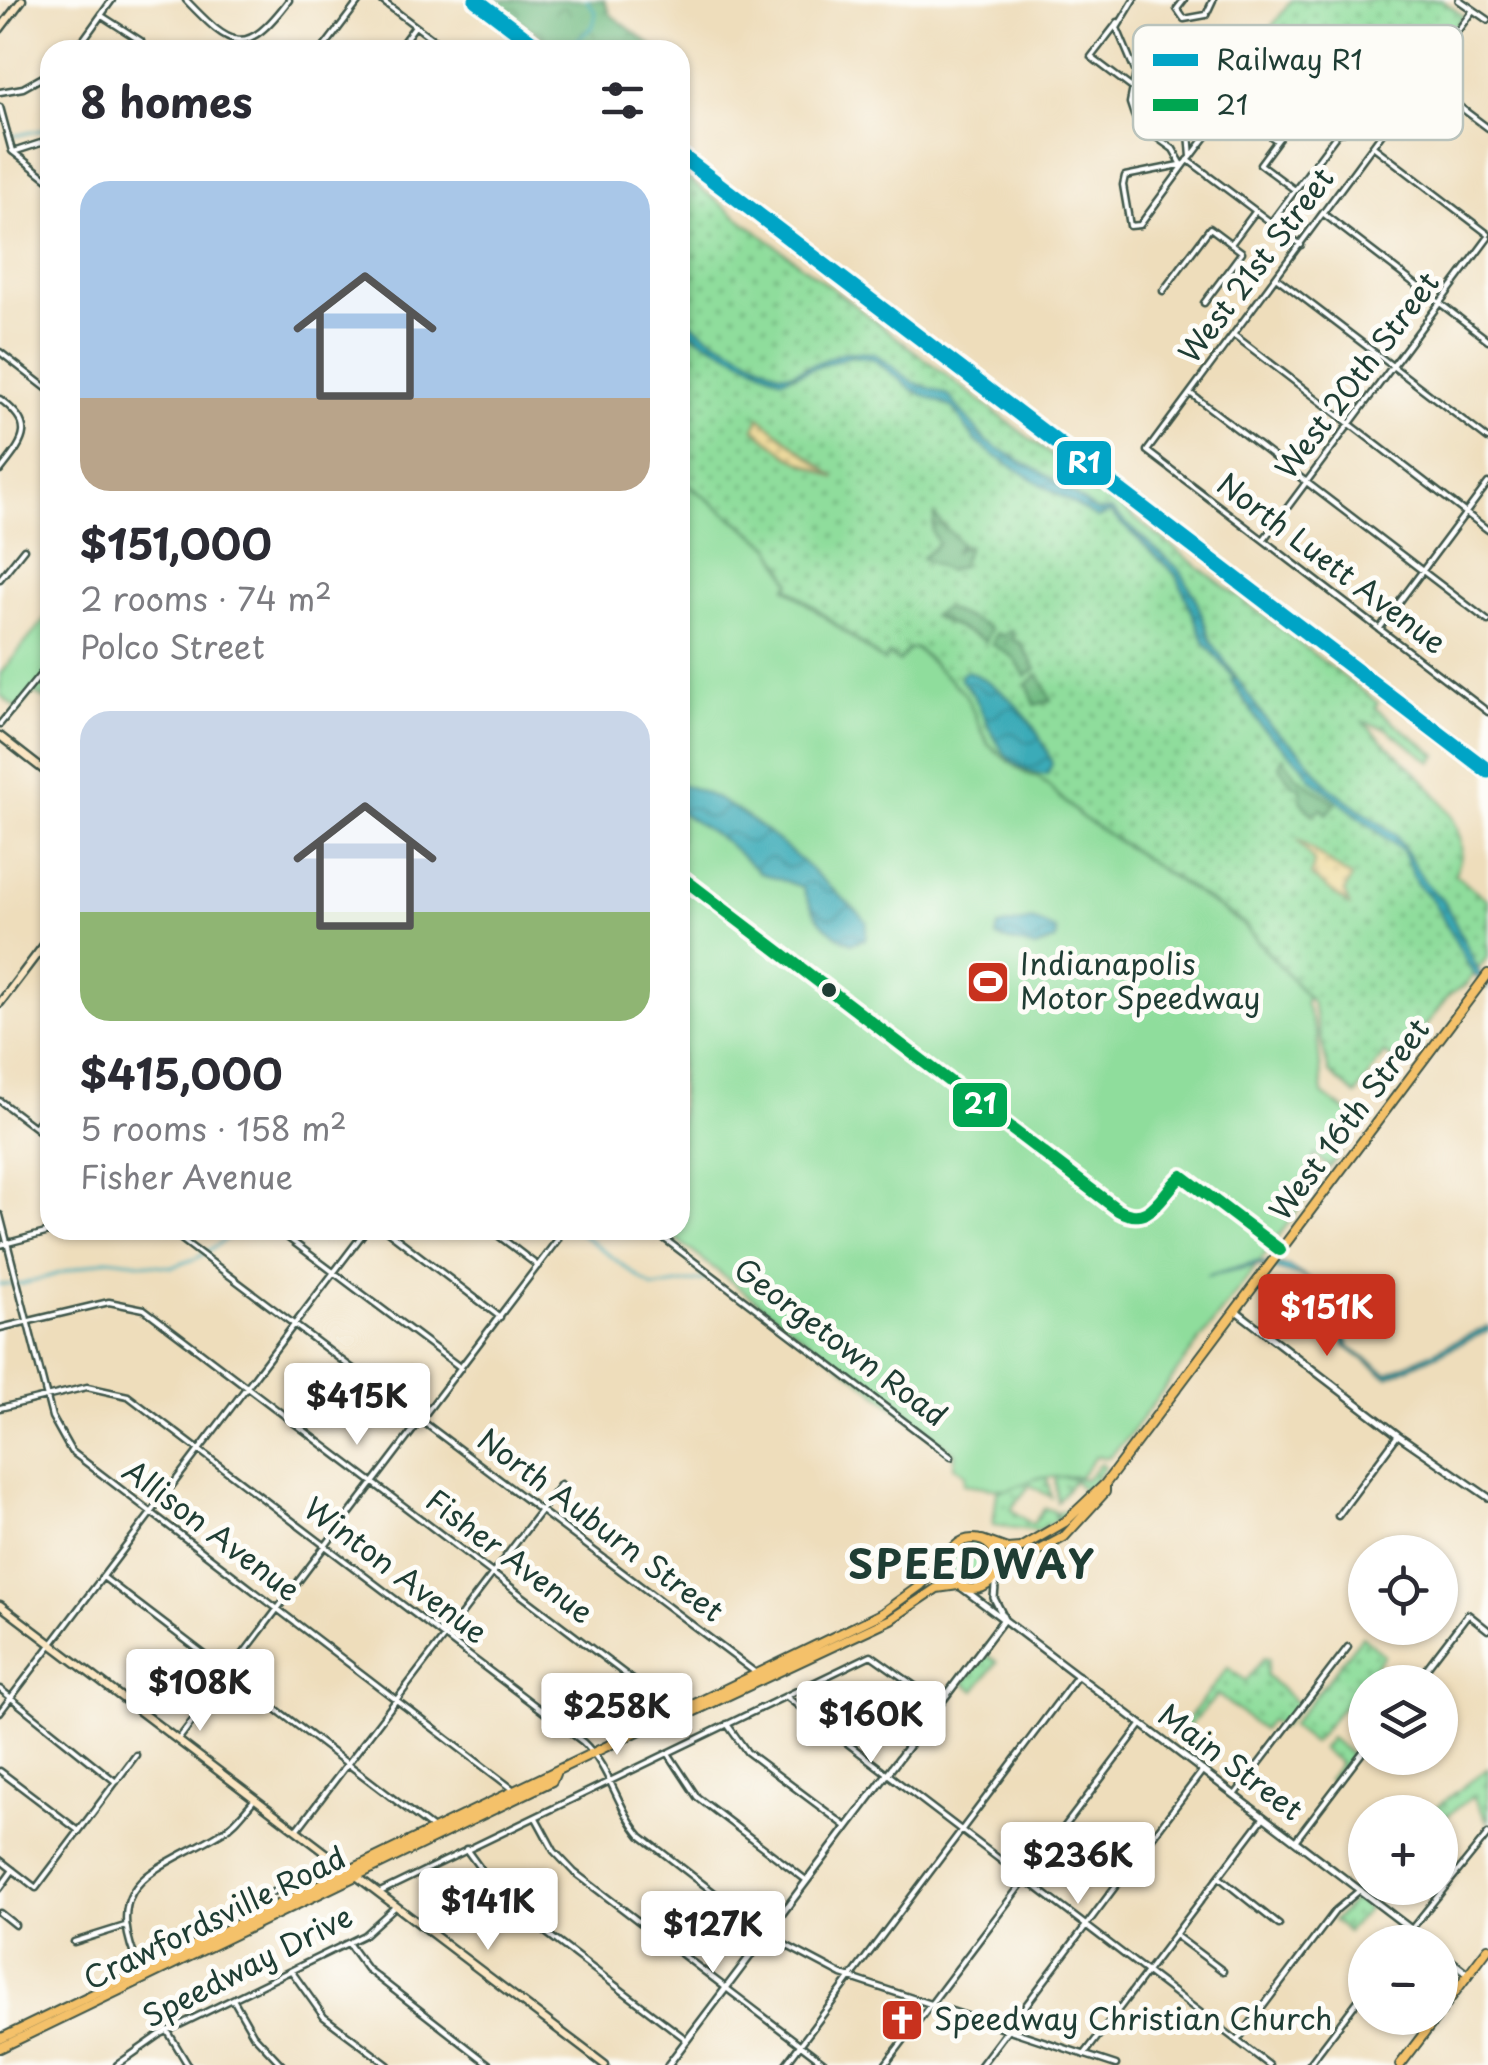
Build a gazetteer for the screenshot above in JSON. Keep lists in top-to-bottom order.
{
  "streets": {
    "main road": ["West 16th Street", "Crawfordsville Road"],
    "street": [
      "West 21st Street",
      "West 20th Street",
      "North Luett Avenue",
      "Georgetown Road",
      "North Auburn Street",
      "Allison Avenue",
      "Fisher Avenue",
      "Winton Avenue",
      "Main Street",
      "Speedway Drive"
    ]
  },
  "crossings": [
    ["West 21st Street", "North Luett Avenue"],
    ["West 20th Street", "North Luett Avenue"],
    ["West 16th Street", "Main Street"],
    ["West 16th Street", "Crawfordsville Road"],
    ["North Auburn Street", "Crawfordsville Road"],
    ["Allison Avenue", "Fisher Avenue"],
    ["Allison Avenue", "Winton Avenue"],
    ["Allison Avenue", "Crawfordsville Road"],
    ["Fisher Avenue", "Crawfordsville Road"],
    ["Winton Avenue", "Crawfordsville Road"],
    ["Main Street", "Crawfordsville Road"]
  ],
  "districts": ["SPEEDWAY"],
  "places": {
    "sports": ["Indianapolis Motor Speedway"],
    "church": ["Speedway Christian Church"]
  },
  "lines": ["rail line R1", "transit line 21"],
  "legend": ["Railway R1", "21"],
  "page": {
    "heading": "8 homes",
    "list": [
      {
        "name": "$151,000",
        "note": "2 rooms · 74 m² · Polco Street"
      },
      {
        "name": "$415,000",
        "note": "5 rooms · 158 m² · Fisher Avenue"
      }
    ],
    "price": [
      "$151K",
      "$415K",
      "$108K",
      "$258K",
      "$160K",
      "$236K",
      "$141K",
      "$127K"
    ],
    "map_buttons": ["+", "−"]
  }
}
